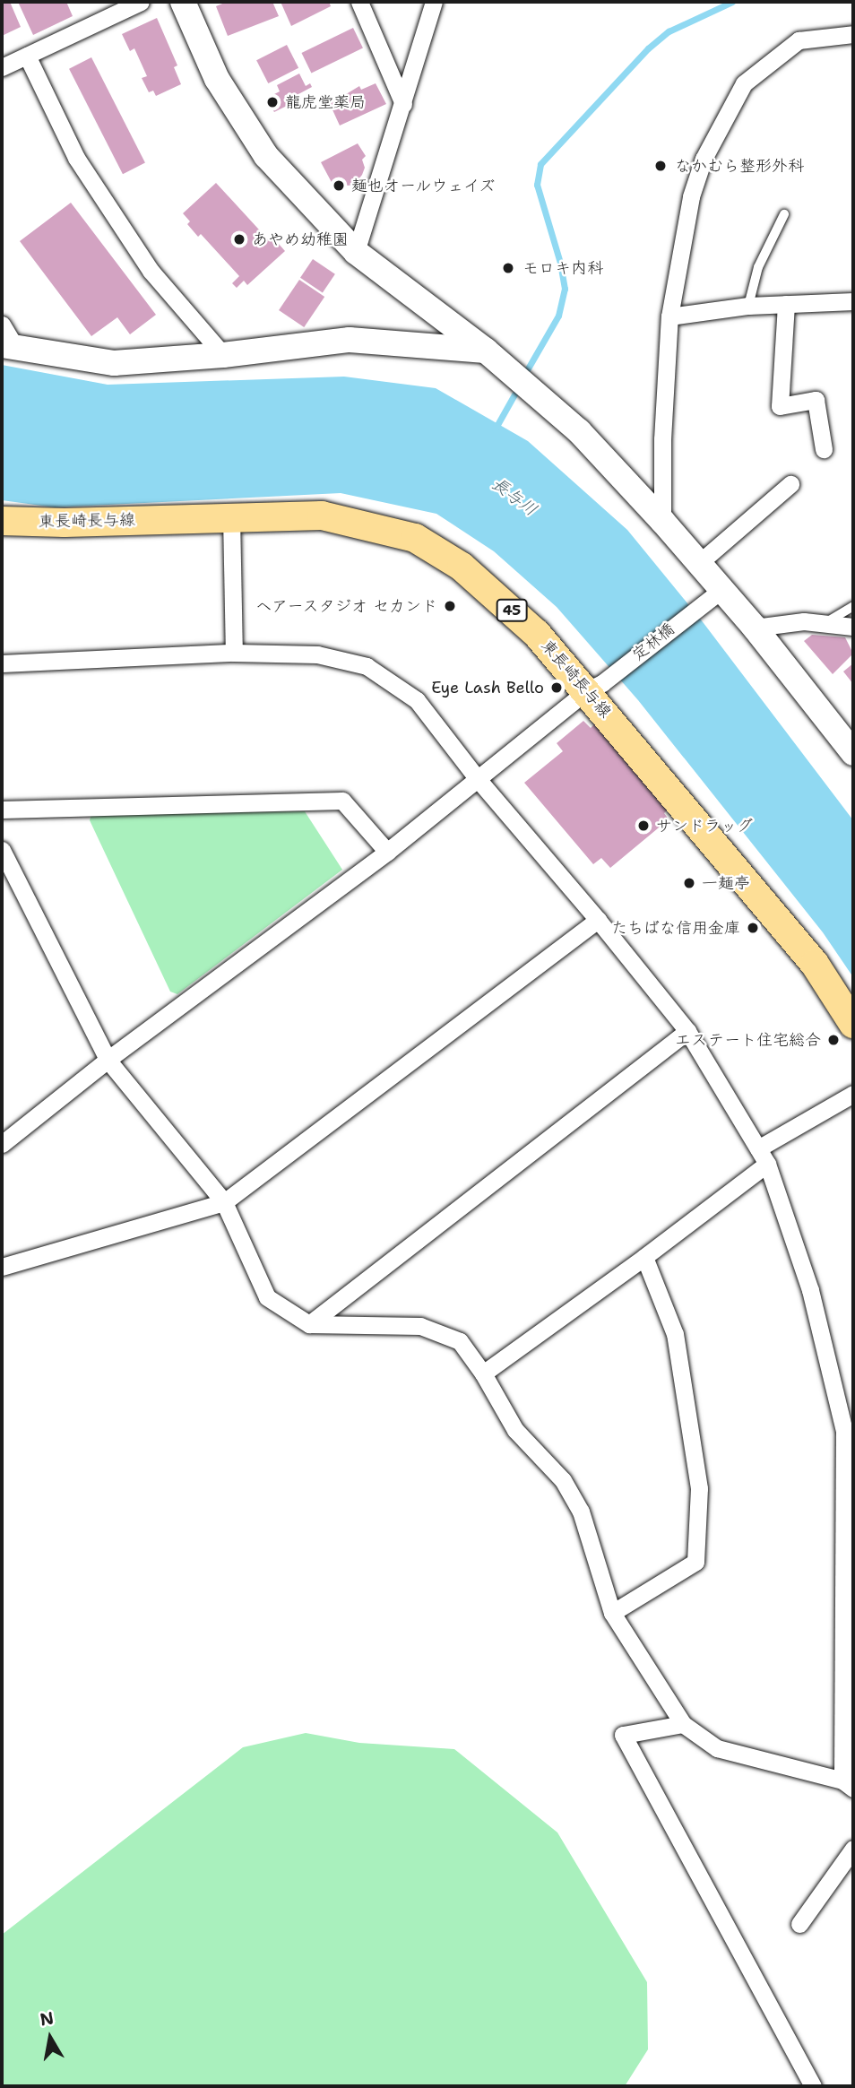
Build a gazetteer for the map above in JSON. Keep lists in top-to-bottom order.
{
  "streets": {
    "main road": ["東長崎長与線", "45"],
    "street": ["定林橋"]
  },
  "crossings": [
    ["東長崎長与線", "定林橋"]
  ],
  "water": ["長与川"],
  "places": [
    "龍虎堂薬局",
    "なかむら整形外科",
    "麺也オールウェイズ",
    "あやめ幼稚園",
    "モロキ内科",
    "ヘアースタジオ セカンド",
    "Eye Lash Bello",
    "サンドラッグ",
    "一麺亭",
    "たちばな信用金庫",
    "エステート住宅総合"
  ],
  "north": "top"
}
